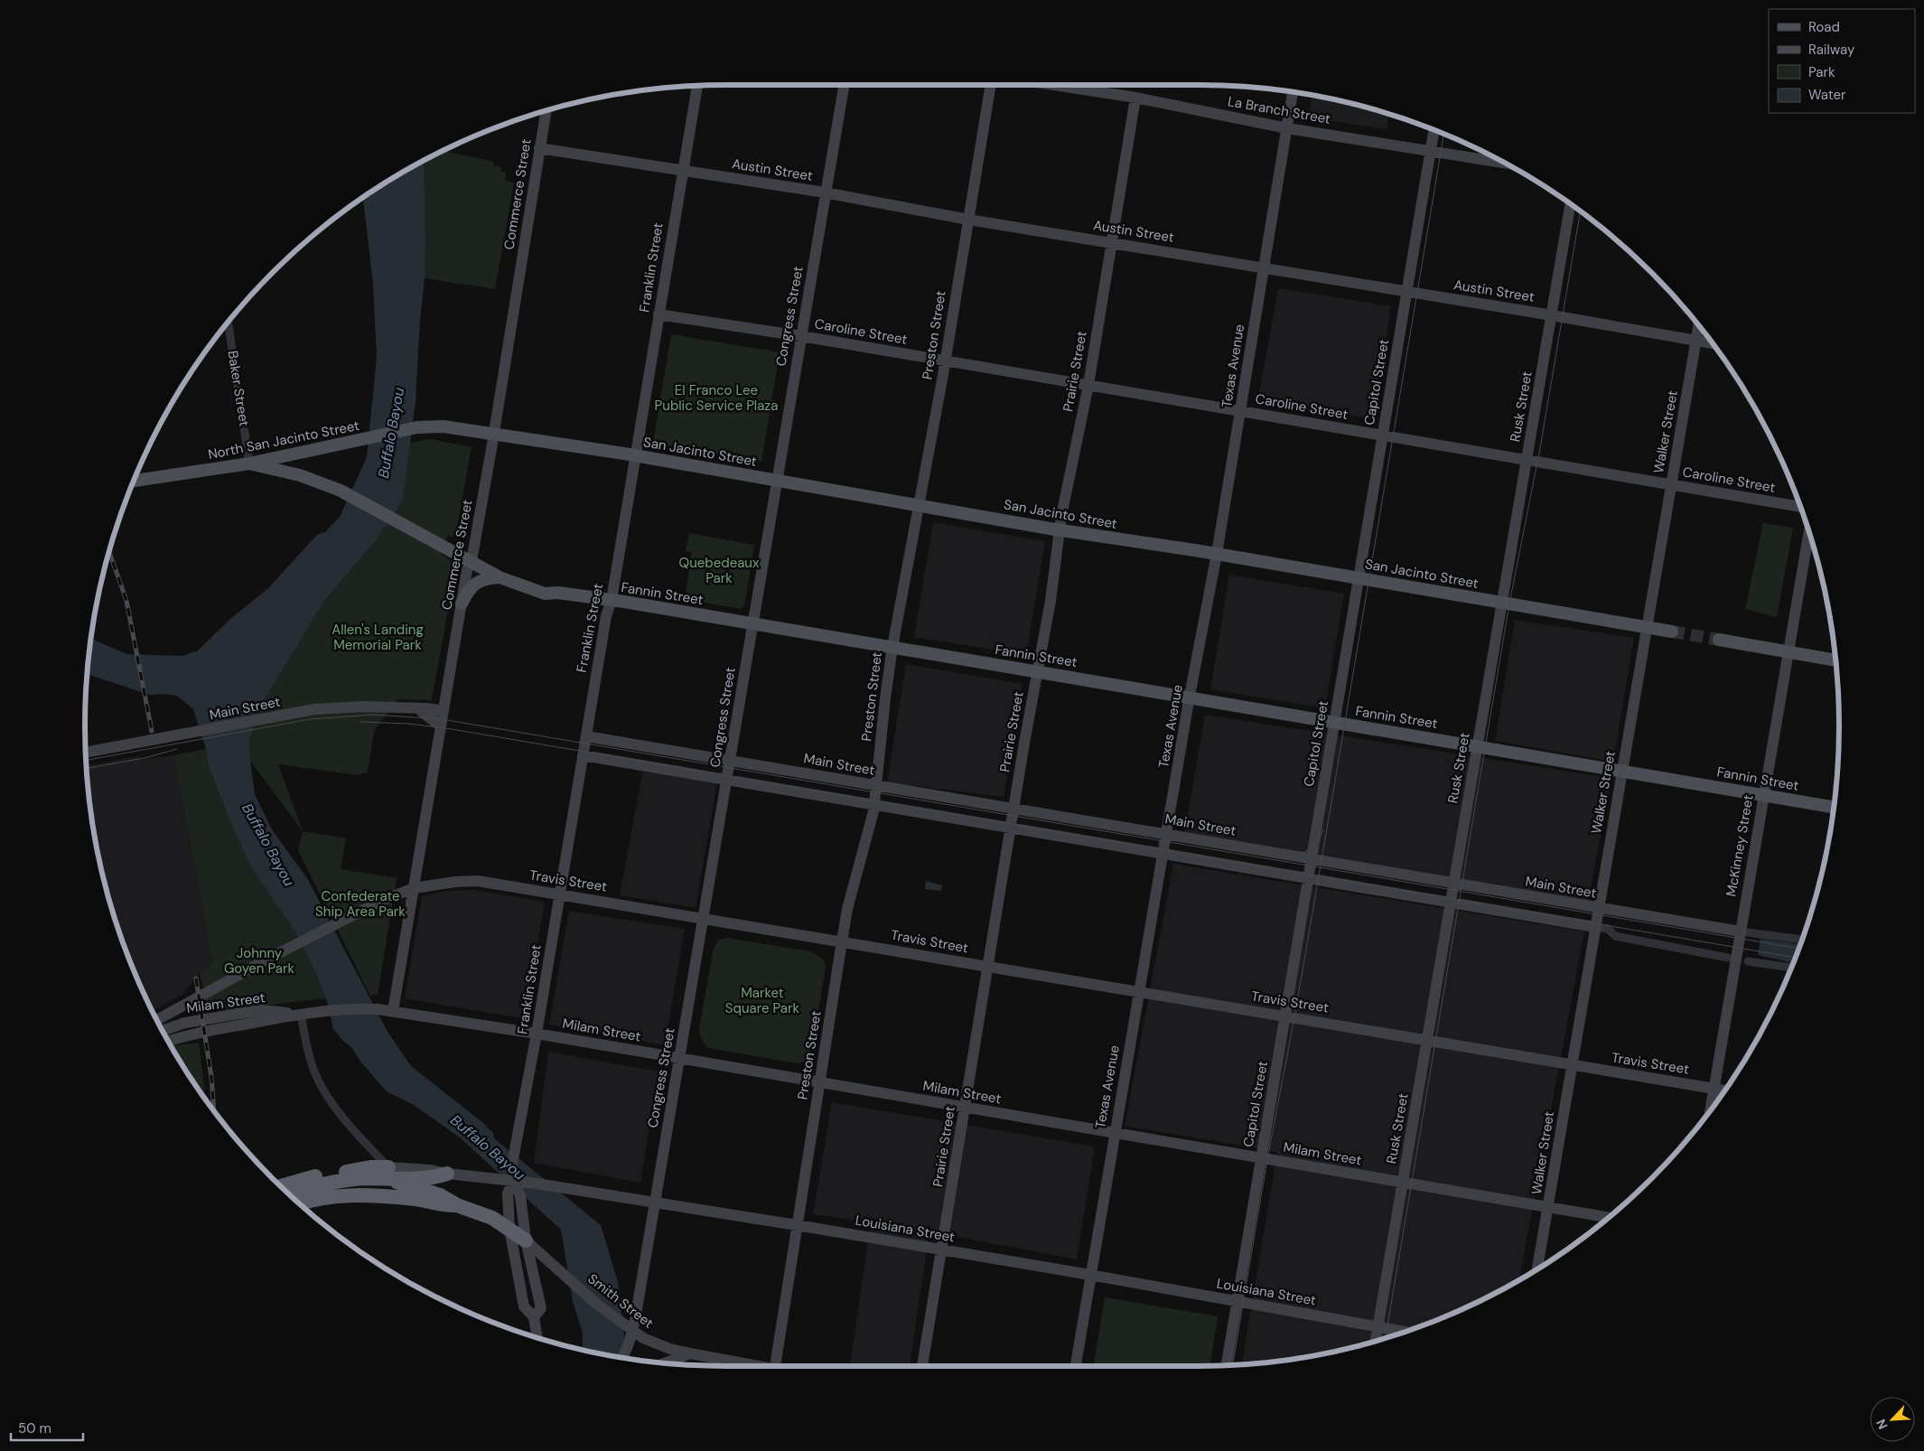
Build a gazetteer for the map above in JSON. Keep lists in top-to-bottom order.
{
  "streets": {
    "main road": [
      "La Branch Street",
      "Austin Street",
      "Commerce Street",
      "Franklin Street",
      "Congress Street",
      "Caroline Street",
      "Preston Street",
      "Texas Avenue",
      "Prairie Street",
      "Capitol Street",
      "Rusk Street",
      "Walker Street",
      "North San Jacinto Street",
      "San Jacinto Street",
      "Fannin Street",
      "Main Street",
      "McKinney Street",
      "Travis Street",
      "Milam Street",
      "Louisiana Street",
      "Smith Street"
    ],
    "street": ["Baker Street"]
  },
  "crossings": [
    ["La Branch Street", "Texas Avenue"],
    ["La Branch Street", "Prairie Street"],
    ["La Branch Street", "Capitol Street"],
    ["Austin Street", "Commerce Street"],
    ["Austin Street", "Franklin Street"],
    ["Austin Street", "Congress Street"],
    ["Austin Street", "Preston Street"],
    ["Austin Street", "Texas Avenue"],
    ["Austin Street", "Prairie Street"],
    ["Austin Street", "Capitol Street"],
    ["Austin Street", "Rusk Street"],
    ["Austin Street", "Walker Street"],
    ["Commerce Street", "San Jacinto Street"],
    ["Commerce Street", "Fannin Street"],
    ["Commerce Street", "Main Street"],
    ["Commerce Street", "Travis Street"],
    ["Commerce Street", "Milam Street"],
    ["Franklin Street", "Caroline Street"],
    ["Franklin Street", "San Jacinto Street"],
    ["Franklin Street", "Fannin Street"],
    ["Franklin Street", "Main Street"],
    ["Franklin Street", "Travis Street"],
    ["Franklin Street", "Milam Street"],
    ["Franklin Street", "Louisiana Street"],
    ["Franklin Street", "Smith Street"],
    ["Congress Street", "Caroline Street"],
    ["Congress Street", "San Jacinto Street"],
    ["Congress Street", "Fannin Street"],
    ["Congress Street", "Main Street"],
    ["Congress Street", "Travis Street"],
    ["Congress Street", "Milam Street"],
    ["Congress Street", "Louisiana Street"],
    ["Congress Street", "Smith Street"],
    ["Caroline Street", "Preston Street"],
    ["Caroline Street", "Texas Avenue"],
    ["Caroline Street", "Prairie Street"],
    ["Caroline Street", "Capitol Street"],
    ["Caroline Street", "Rusk Street"],
    ["Caroline Street", "Walker Street"],
    ["Preston Street", "San Jacinto Street"],
    ["Preston Street", "Fannin Street"],
    ["Preston Street", "Main Street"],
    ["Preston Street", "Travis Street"],
    ["Preston Street", "Milam Street"],
    ["Preston Street", "Louisiana Street"],
    ["Texas Avenue", "San Jacinto Street"],
    ["Texas Avenue", "Fannin Street"],
    ["Texas Avenue", "Main Street"],
    ["Texas Avenue", "Travis Street"],
    ["Texas Avenue", "Milam Street"],
    ["Texas Avenue", "Louisiana Street"],
    ["Prairie Street", "San Jacinto Street"],
    ["Prairie Street", "Fannin Street"],
    ["Prairie Street", "Main Street"],
    ["Prairie Street", "Travis Street"],
    ["Prairie Street", "Milam Street"],
    ["Prairie Street", "Louisiana Street"],
    ["Capitol Street", "San Jacinto Street"],
    ["Capitol Street", "Fannin Street"],
    ["Capitol Street", "Main Street"],
    ["Capitol Street", "Travis Street"],
    ["Capitol Street", "Milam Street"],
    ["Capitol Street", "Louisiana Street"],
    ["Baker Street", "North San Jacinto Street"],
    ["Baker Street", "Fannin Street"],
    ["Rusk Street", "San Jacinto Street"],
    ["Rusk Street", "Fannin Street"],
    ["Rusk Street", "Main Street"],
    ["Rusk Street", "Travis Street"],
    ["Rusk Street", "Milam Street"],
    ["Rusk Street", "Louisiana Street"],
    ["Walker Street", "San Jacinto Street"],
    ["Walker Street", "Fannin Street"],
    ["Walker Street", "Main Street"],
    ["Walker Street", "Travis Street"],
    ["Walker Street", "Milam Street"],
    ["North San Jacinto Street", "San Jacinto Street"],
    ["North San Jacinto Street", "Fannin Street"],
    ["Fannin Street", "McKinney Street"],
    ["Main Street", "McKinney Street"],
    ["McKinney Street", "Travis Street"]
  ],
  "water": ["Buffalo Bayou"],
  "parks": [
    "El Franco Lee Public Service Plaza",
    "Quebedeaux Park",
    "Allen's Landing Memorial Park",
    "Confederate Ship Area Park",
    "Johnny Goyen Park",
    "Market Square Park"
  ],
  "legend": [
    "Road",
    "Railway",
    "Park",
    "Water"
  ],
  "scale_bar": "50 m",
  "north": "bottom left"
}
